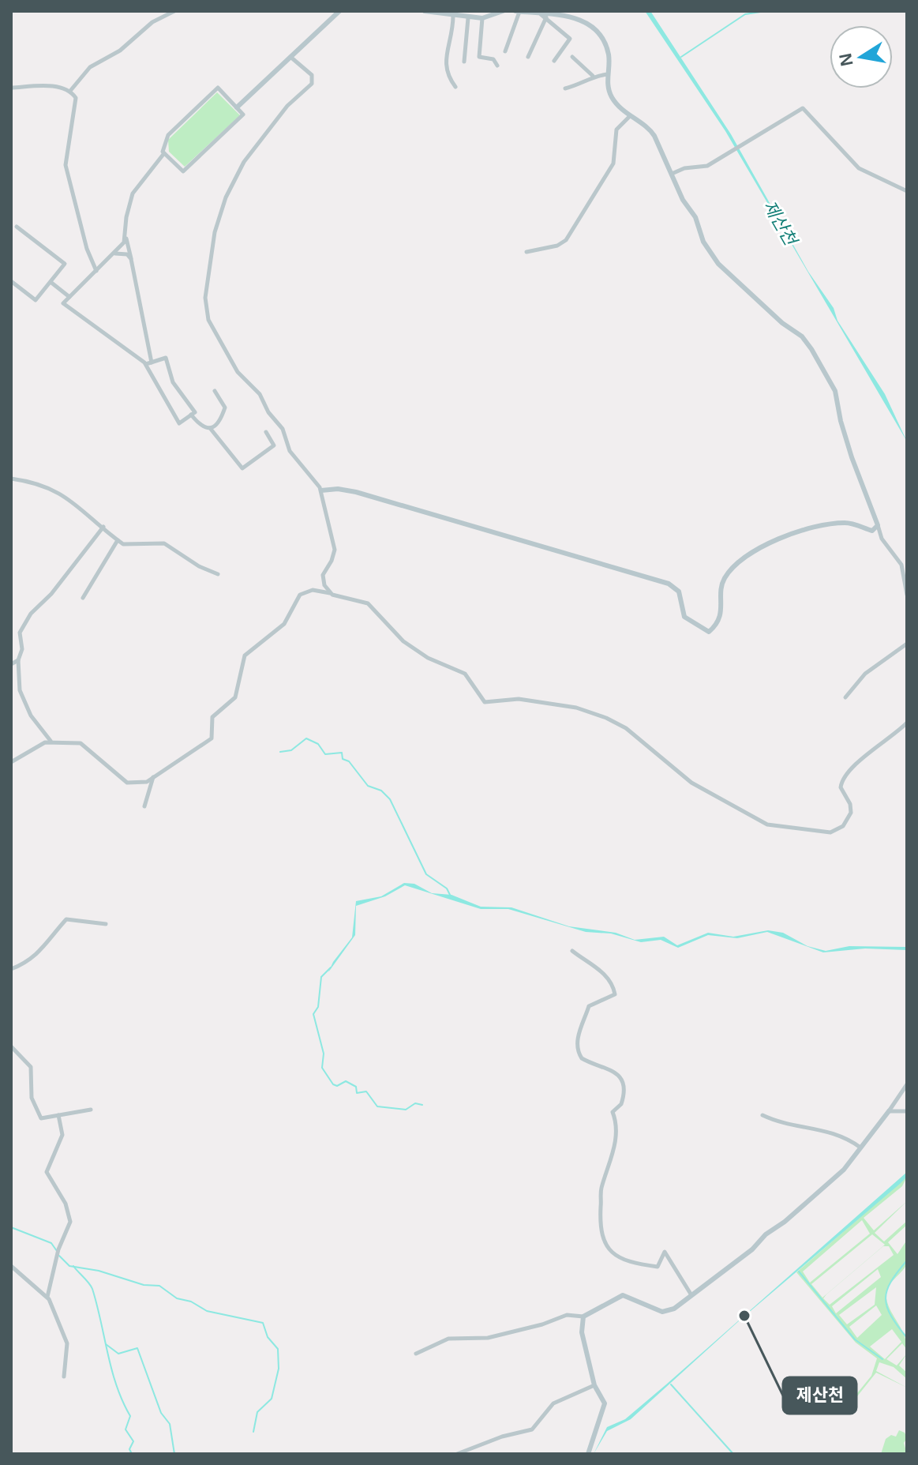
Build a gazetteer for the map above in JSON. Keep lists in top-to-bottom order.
{
  "water": ["제산천"],
  "places": ["제산천"],
  "north": "left"
}
